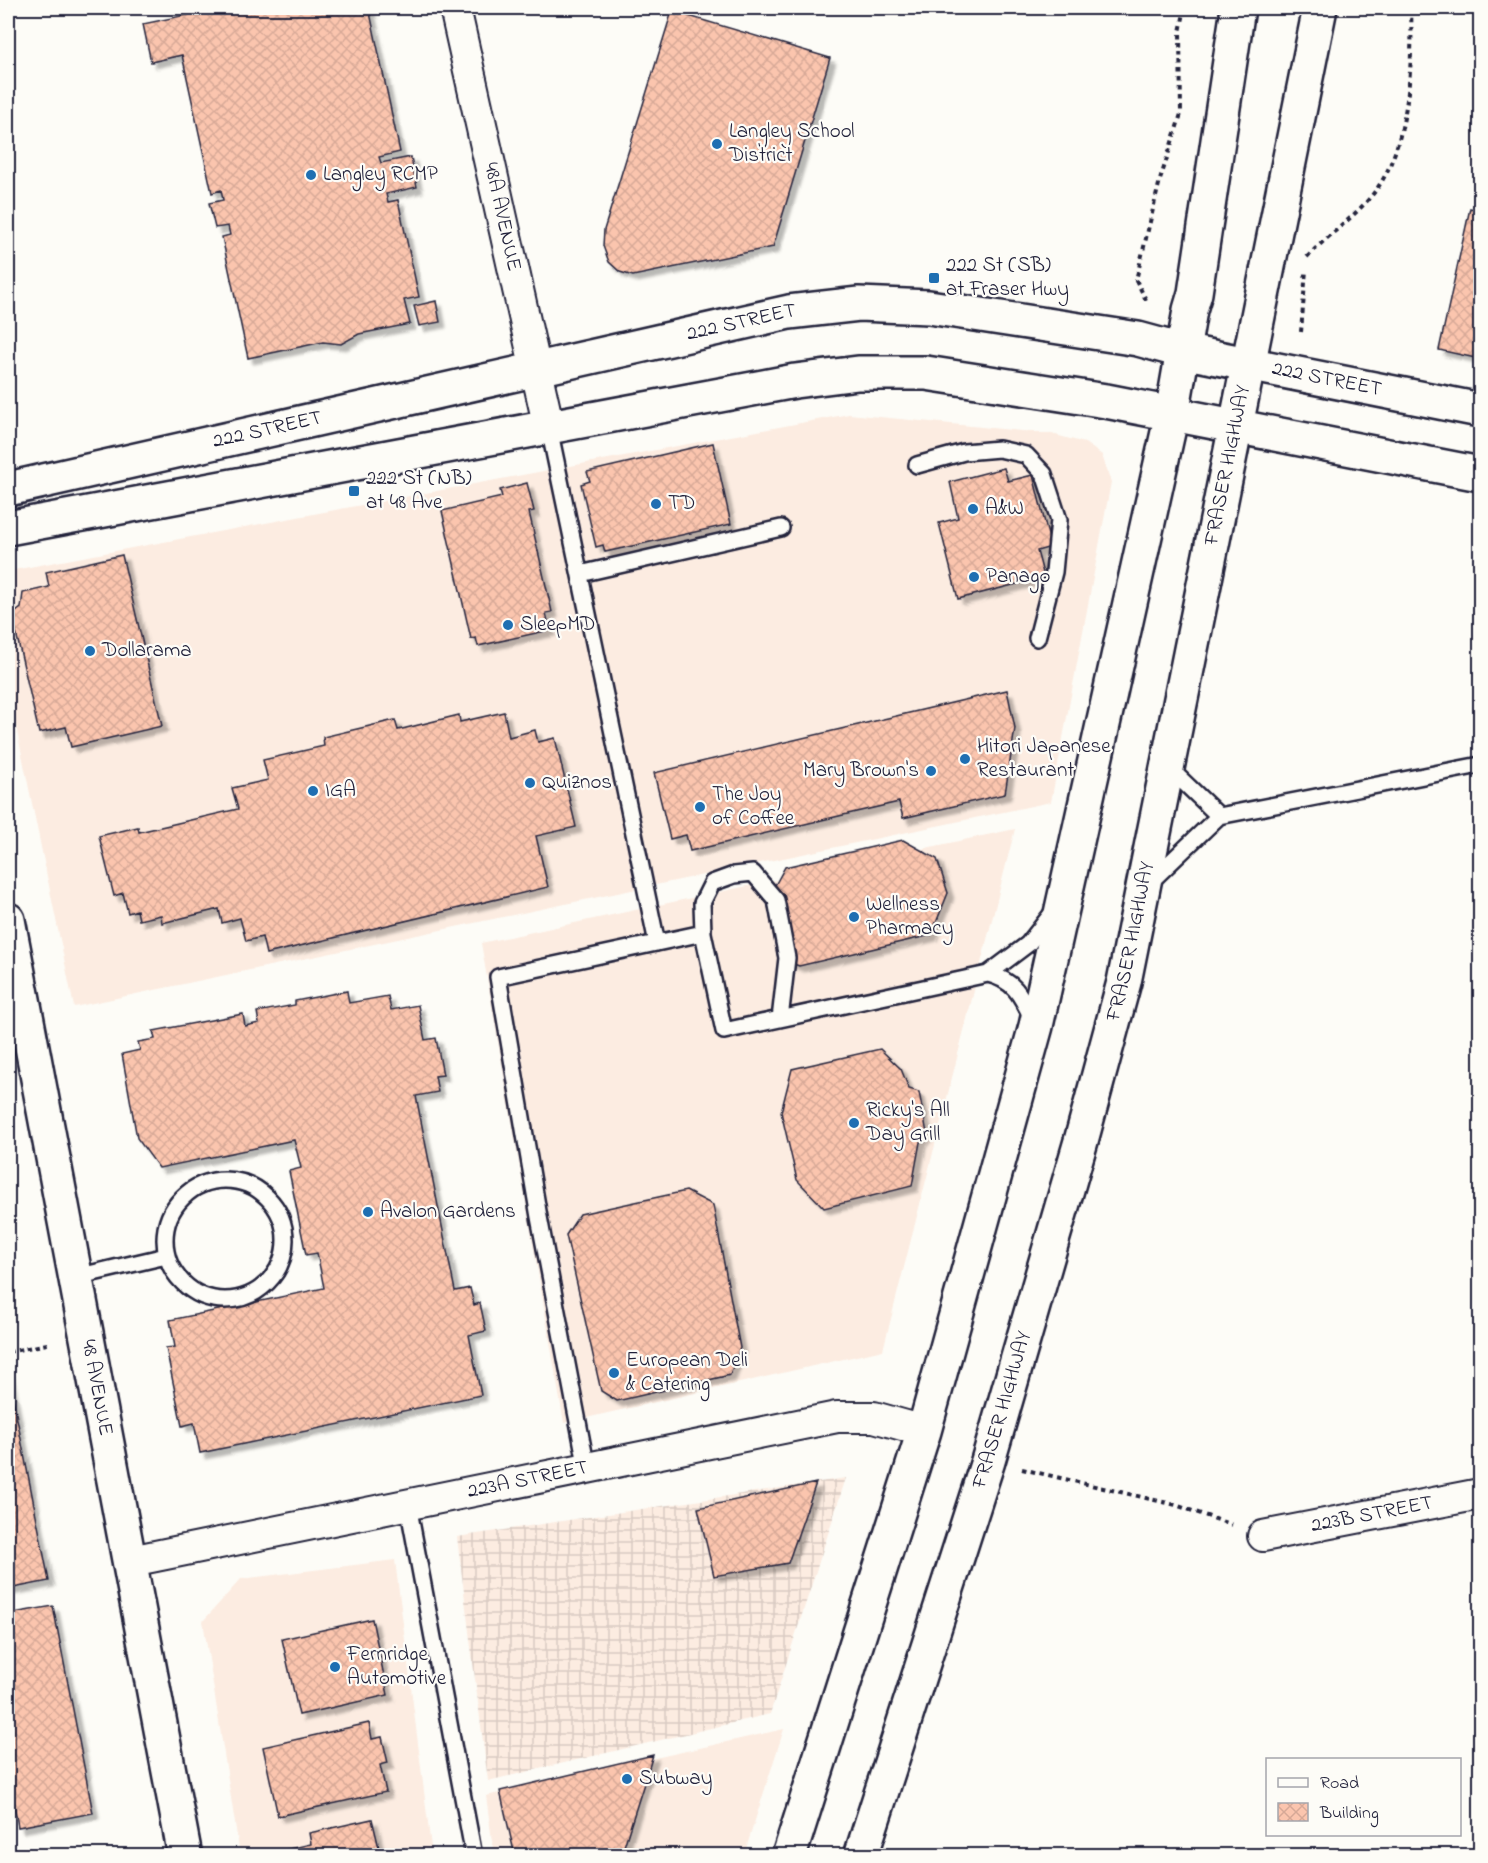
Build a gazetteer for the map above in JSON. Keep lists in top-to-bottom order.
{
  "streets": {
    "main road": ["222 STREET", "FRASER HIGHWAY", "48 AVENUE"],
    "street": ["48A AVENUE", "223A STREET", "223B STREET"]
  },
  "crossings": [
    ["48A AVENUE", "222 STREET"],
    ["222 STREET", "FRASER HIGHWAY"],
    ["48 AVENUE", "223A STREET"]
  ],
  "places": {
    "other": [
      "Langley School District",
      "Langley RCMP",
      "TD",
      "A&W",
      "Panago",
      "SleepMD",
      "Dollarama",
      "Hitori Japanese Restaurant",
      "Mary Brown's",
      "Quiznos",
      "IGA",
      "The Joy of Coffee",
      "Wellness Pharmacy",
      "Ricky's All Day Grill",
      "Avalon Gardens",
      "European Deli & Catering",
      "Fernridge Automotive",
      "Subway"
    ],
    "transit": ["222 St (SB) at Fraser Hwy", "222 St (NB) at 48 Ave"]
  },
  "legend": ["Road", "Building"]
}
